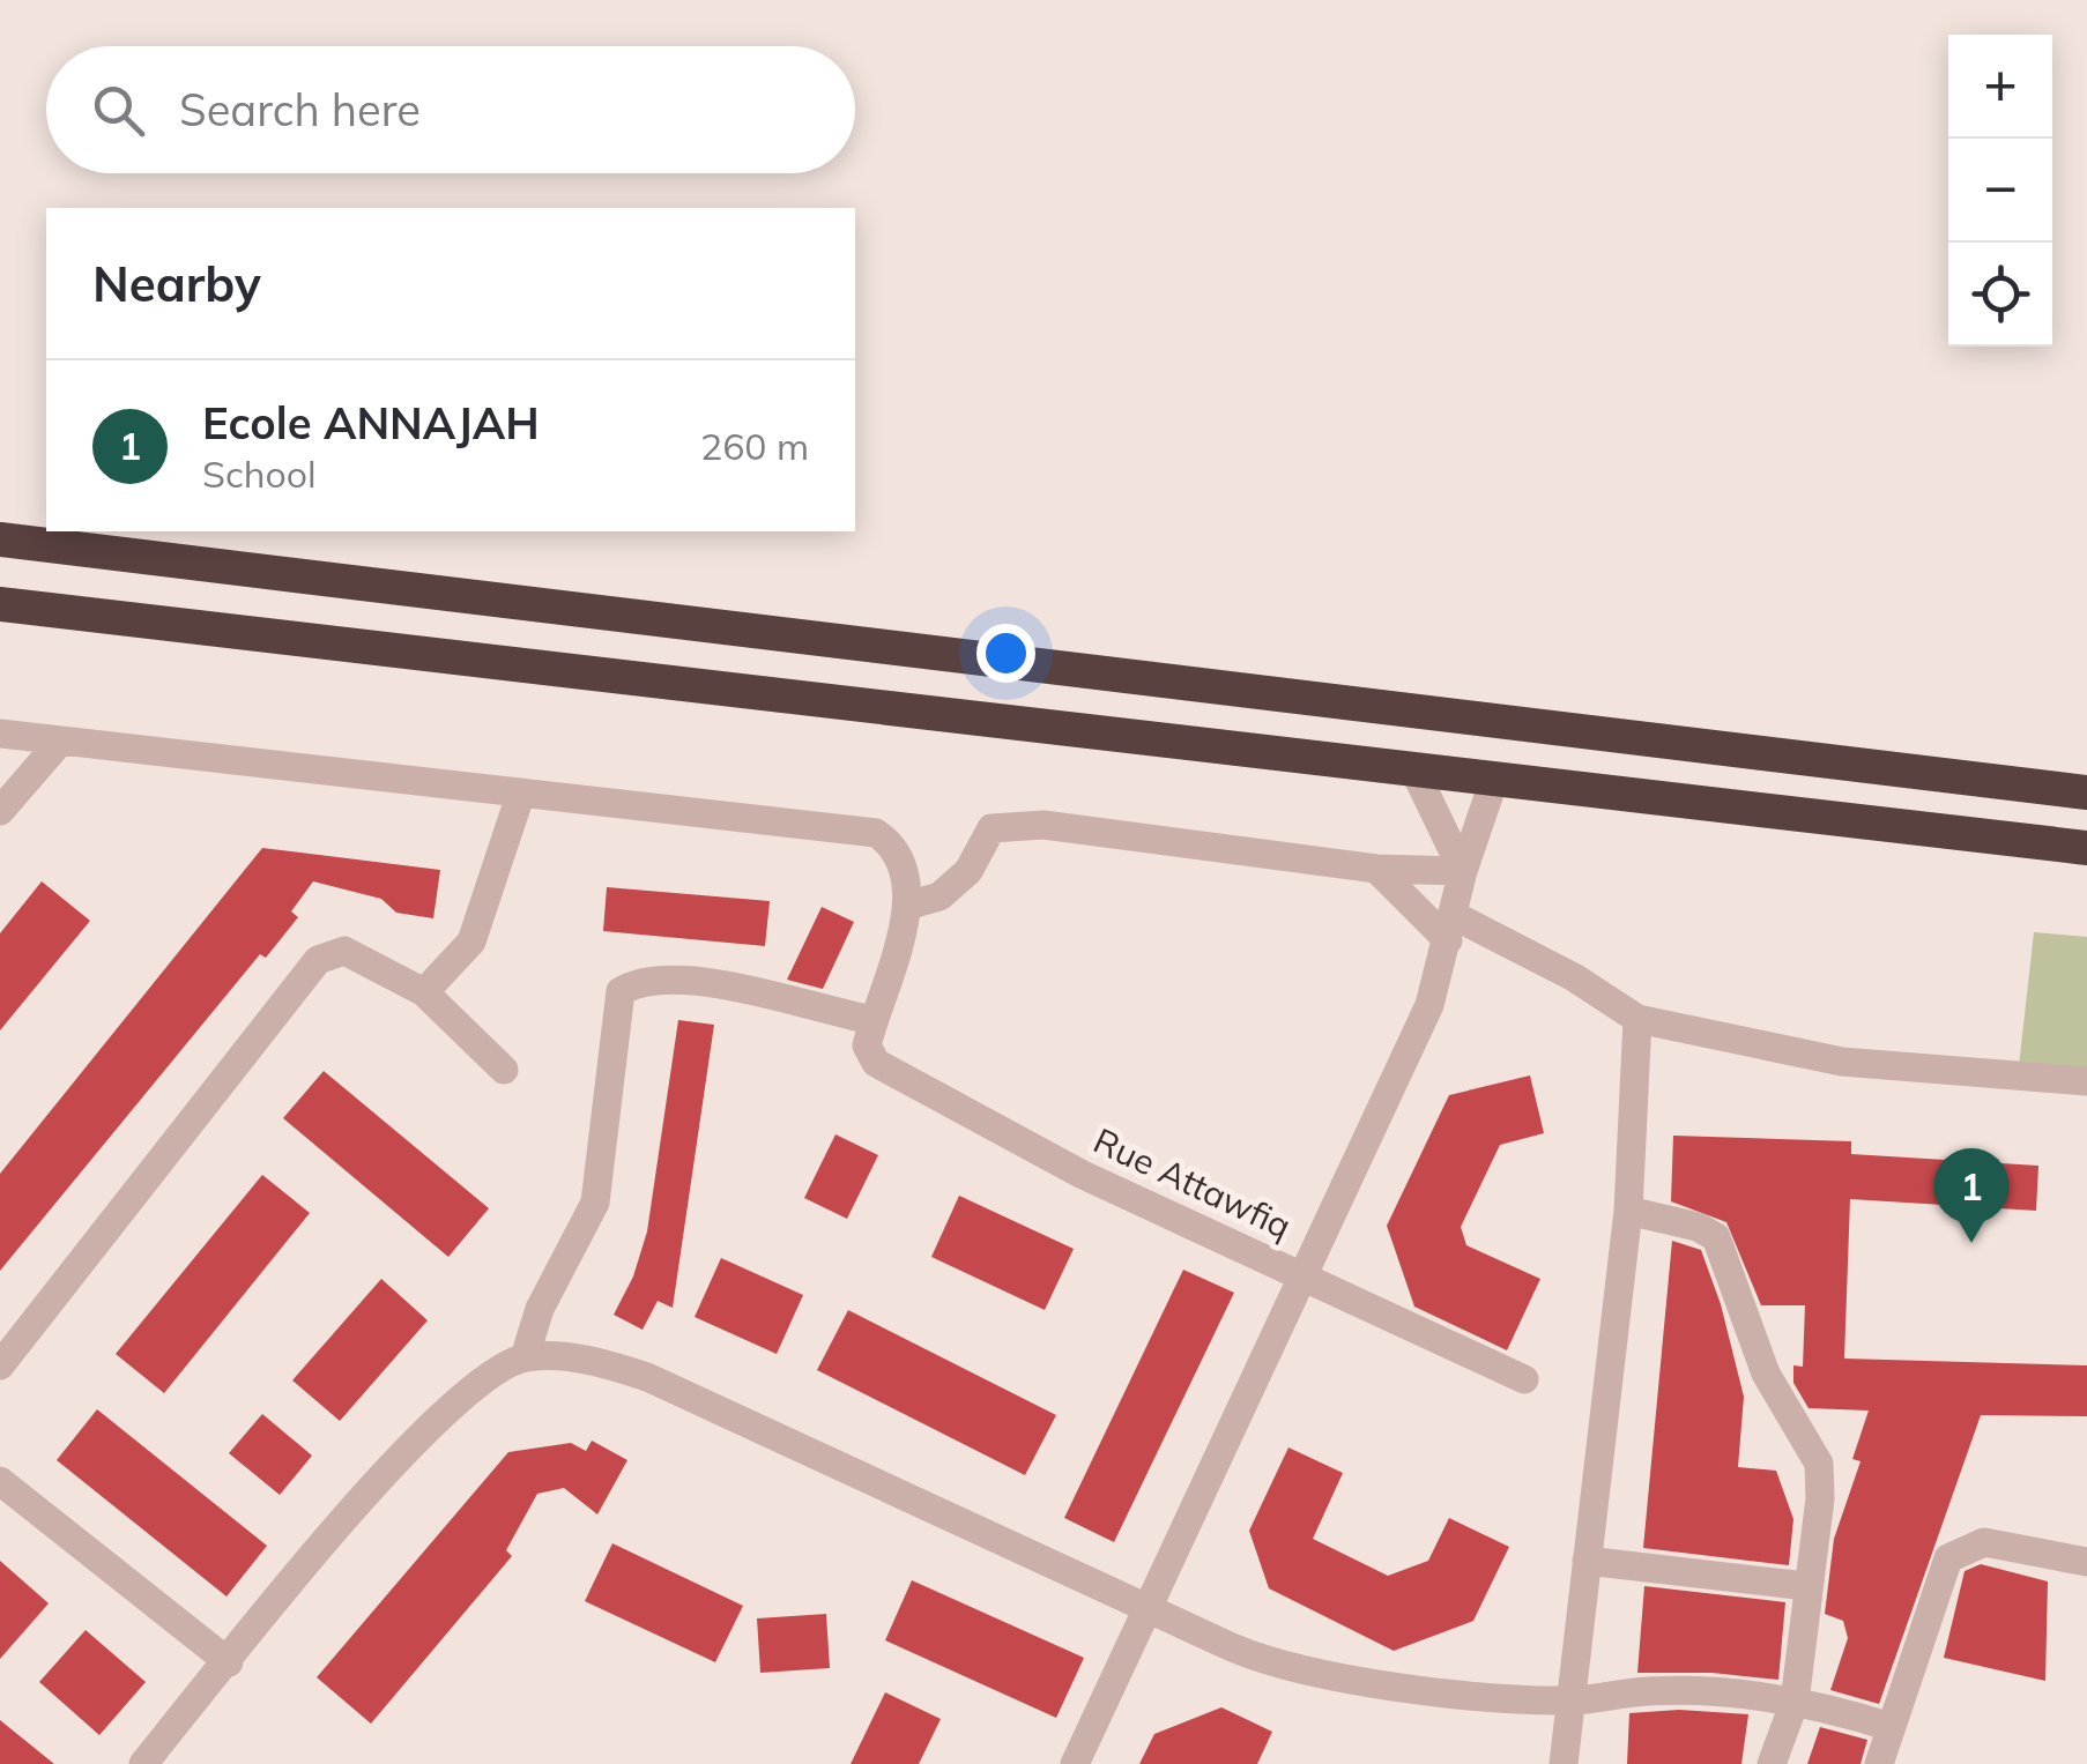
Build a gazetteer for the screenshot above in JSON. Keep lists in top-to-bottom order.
{
  "streets": {
    "street": ["Rue Attawfiq"]
  },
  "page": {
    "map_buttons": ["+", "−"],
    "search": "Search here",
    "heading": "Nearby",
    "list": [
      {
        "mark": "1",
        "name": "Ecole ANNAJAH",
        "note": "School",
        "value": "260 m"
      }
    ],
    "pins": "1"
  }
}
